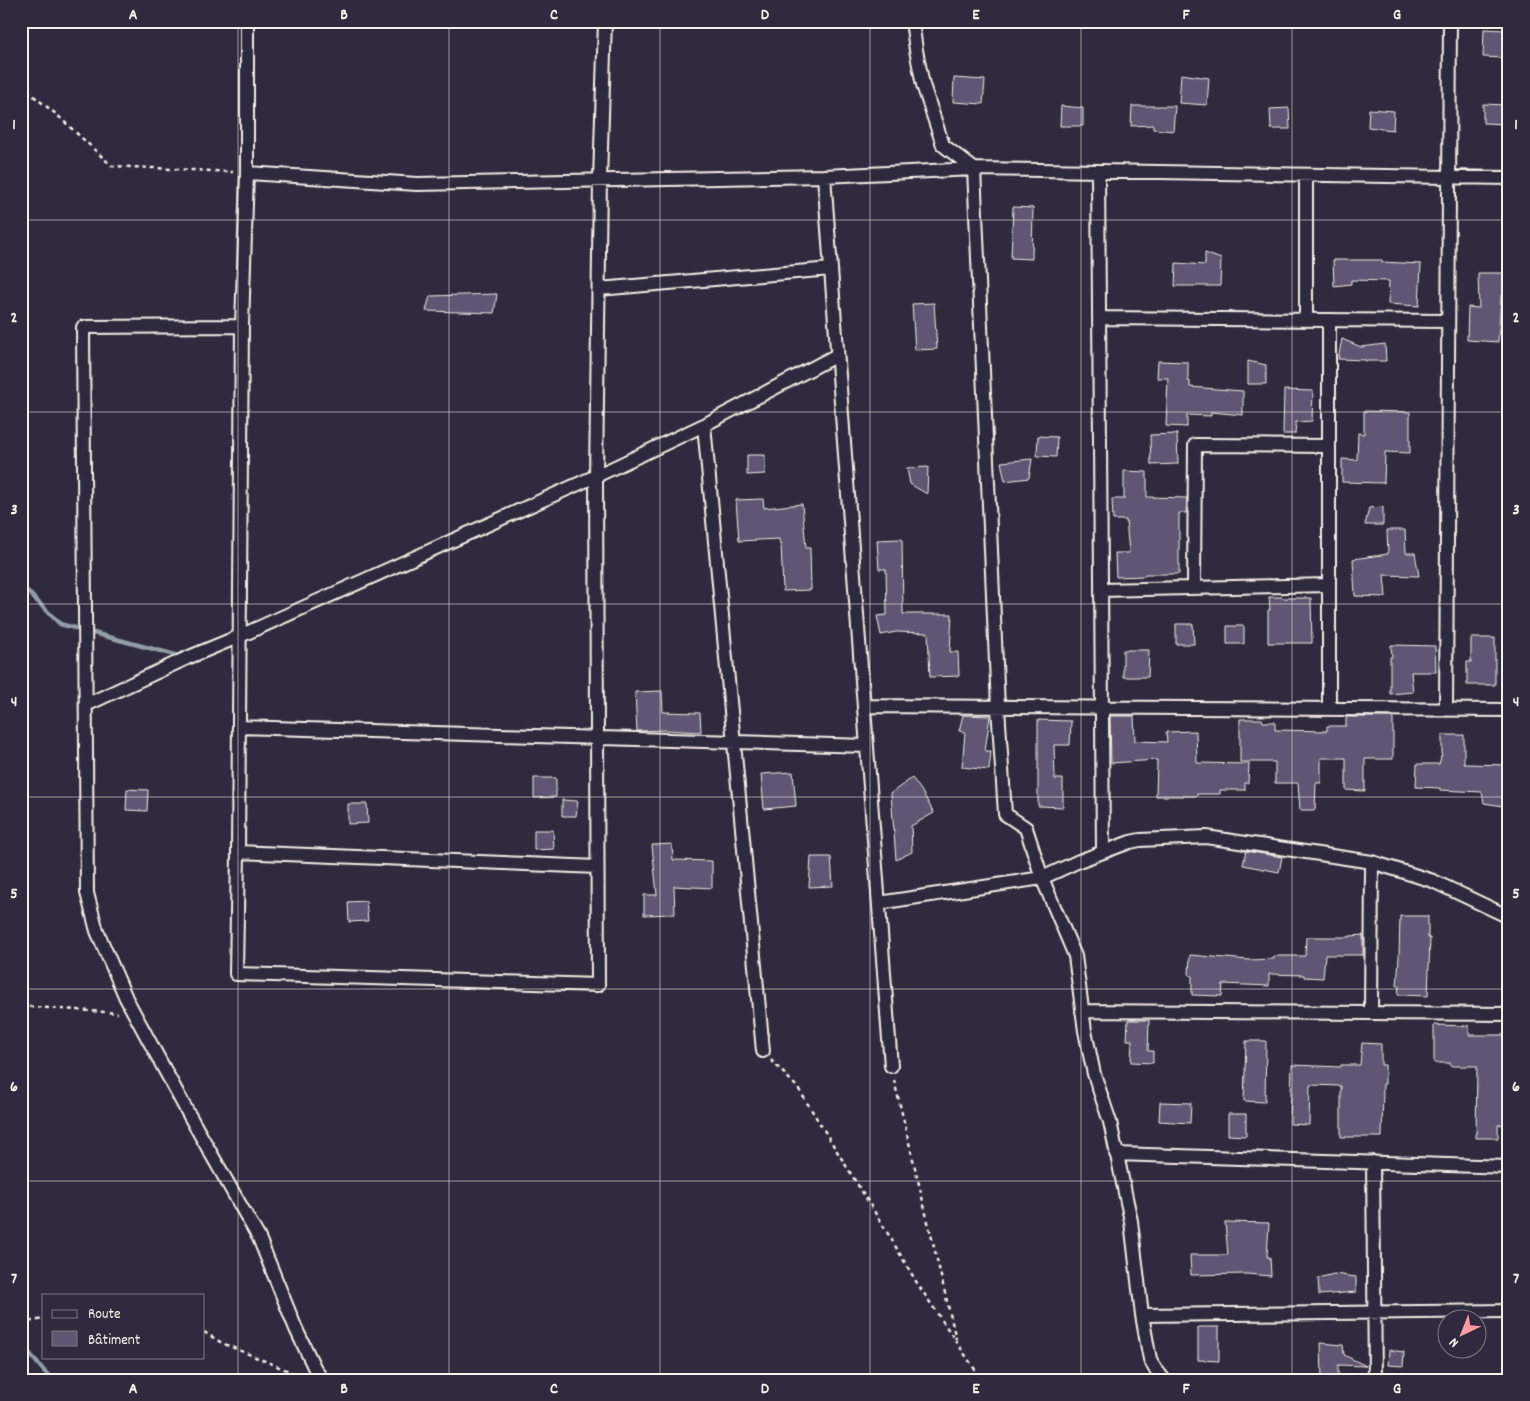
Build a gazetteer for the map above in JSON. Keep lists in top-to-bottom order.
{
  "legend": ["Route", "Bâtiment"],
  "north": "bottom left",
  "grid": {
    "columns": [
      "A",
      "B",
      "C",
      "D",
      "E",
      "F",
      "G"
    ],
    "rows": [
      "1",
      "2",
      "3",
      "4",
      "5",
      "6",
      "7"
    ]
  }
}
